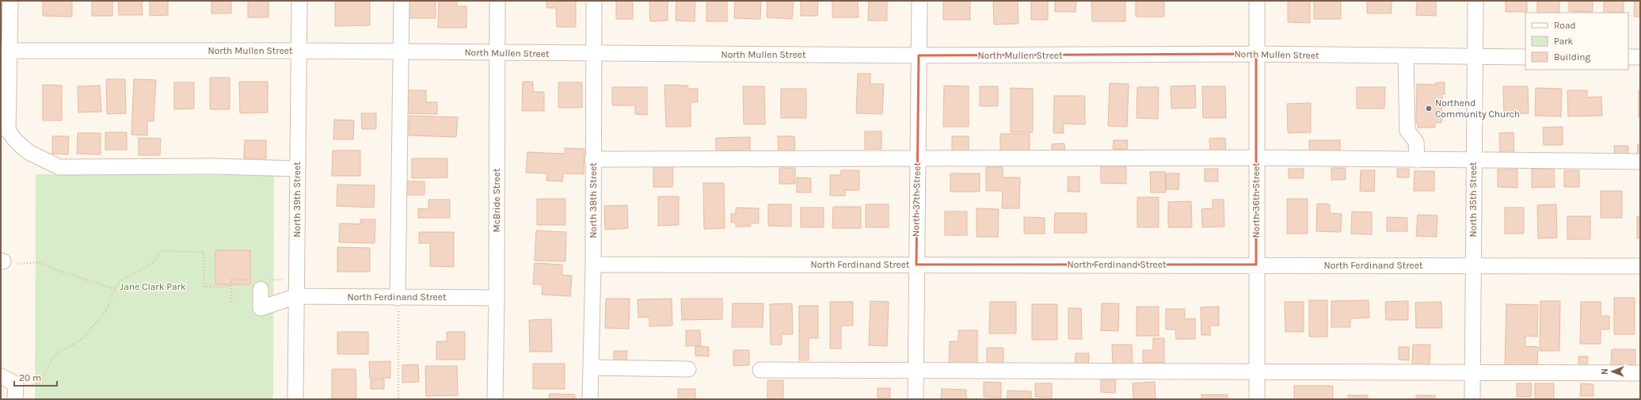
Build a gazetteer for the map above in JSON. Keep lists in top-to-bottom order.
{
  "streets": {
    "street": [
      "North Mullen Street",
      "North 39th Street",
      "North 37th Street",
      "North 35th Street",
      "McBride Street",
      "North 38th Street",
      "North 36th Street",
      "North Ferdinand Street"
    ]
  },
  "crossings": [
    ["North Mullen Street", "North 39th Street"],
    ["North Mullen Street", "North 37th Street"],
    ["North Mullen Street", "North 35th Street"],
    ["North Mullen Street", "McBride Street"],
    ["North Mullen Street", "North 38th Street"],
    ["North Mullen Street", "North 36th Street"],
    ["North 39th Street", "North Ferdinand Street"],
    ["North 37th Street", "North Ferdinand Street"],
    ["North 35th Street", "North Ferdinand Street"],
    ["McBride Street", "North Ferdinand Street"],
    ["North 38th Street", "North Ferdinand Street"],
    ["North 36th Street", "North Ferdinand Street"]
  ],
  "parks": ["Jane Clark Park"],
  "places": ["Northend Community Church"],
  "legend": ["Road", "Park", "Building"],
  "scale_bar": "20 m",
  "north": "left"
}
